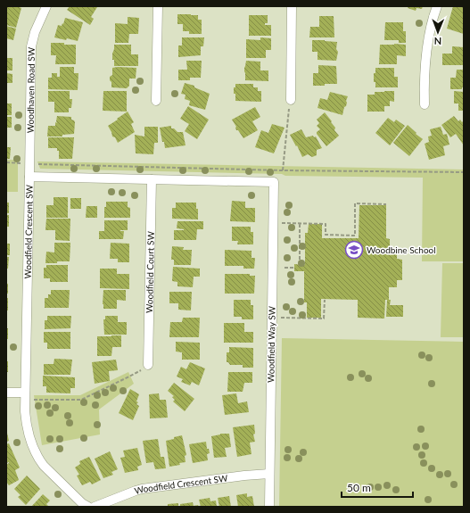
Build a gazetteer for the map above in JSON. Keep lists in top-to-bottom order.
{
  "streets": {
    "street": [
      "Woodhaven Road SW",
      "Woodfield Crescent SW",
      "Woodfield Court SW",
      "Woodfield Way SW"
    ]
  },
  "crossings": [
    ["Woodhaven Road SW", "Woodfield Crescent SW"],
    ["Woodfield Crescent SW", "Woodfield Court SW"],
    ["Woodfield Crescent SW", "Woodfield Way SW"]
  ],
  "places": {
    "school or university": ["Woodbine School"]
  },
  "scale_bar": "50 m",
  "north": "bottom"
}
